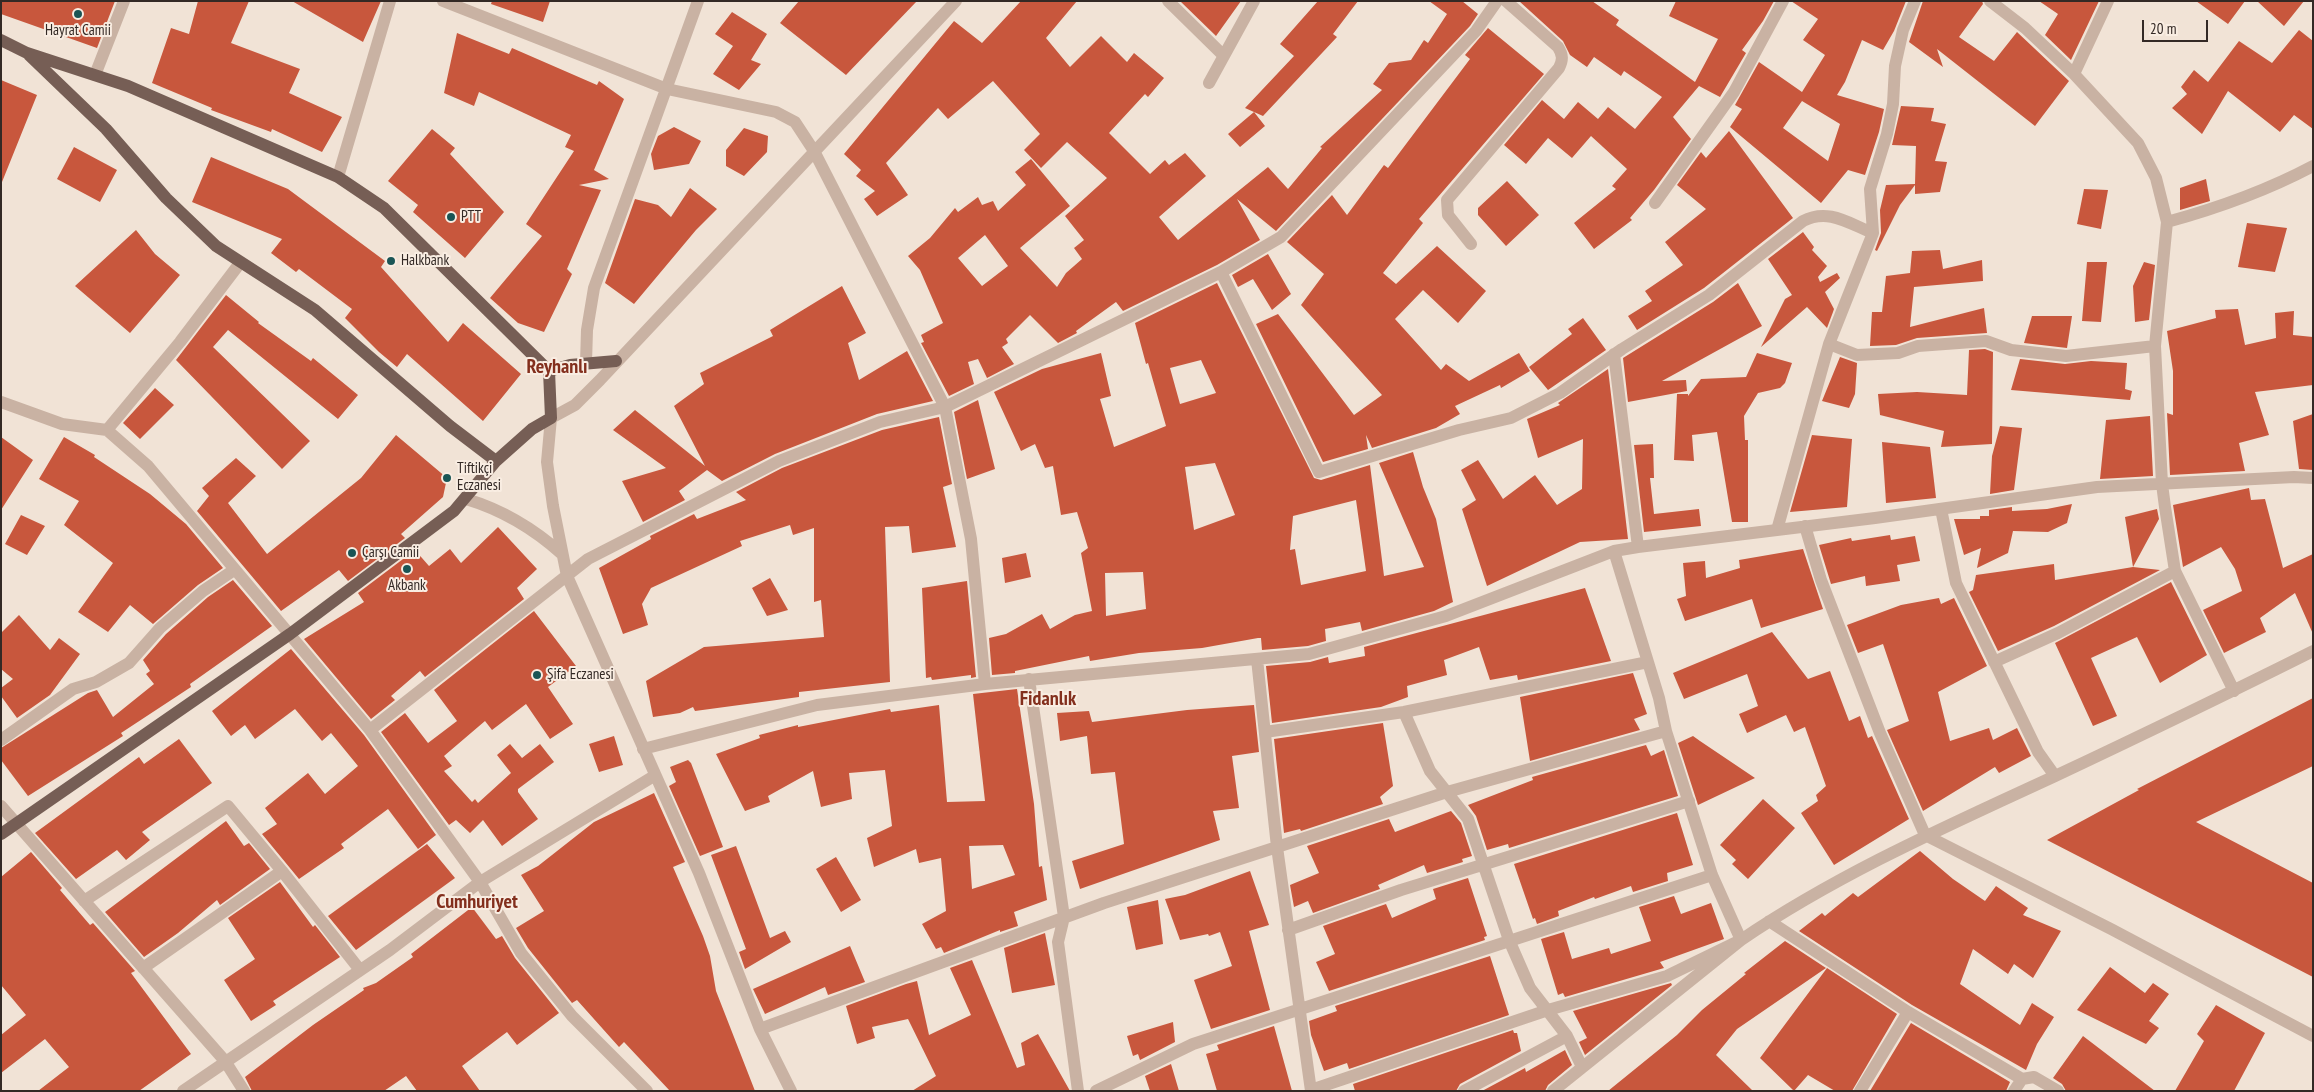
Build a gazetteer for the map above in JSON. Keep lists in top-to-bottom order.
{
  "districts": ["Reyhanlı", "Fidanlık", "Cumhuriyet"],
  "places": [
    "Hayrat Camii",
    "PTT",
    "Halkbank",
    "Tiftikçi Eczanesi",
    "Çarşı Camii",
    "Akbank",
    "Şifa Eczanesi"
  ],
  "scale_bar": "20 m"
}
